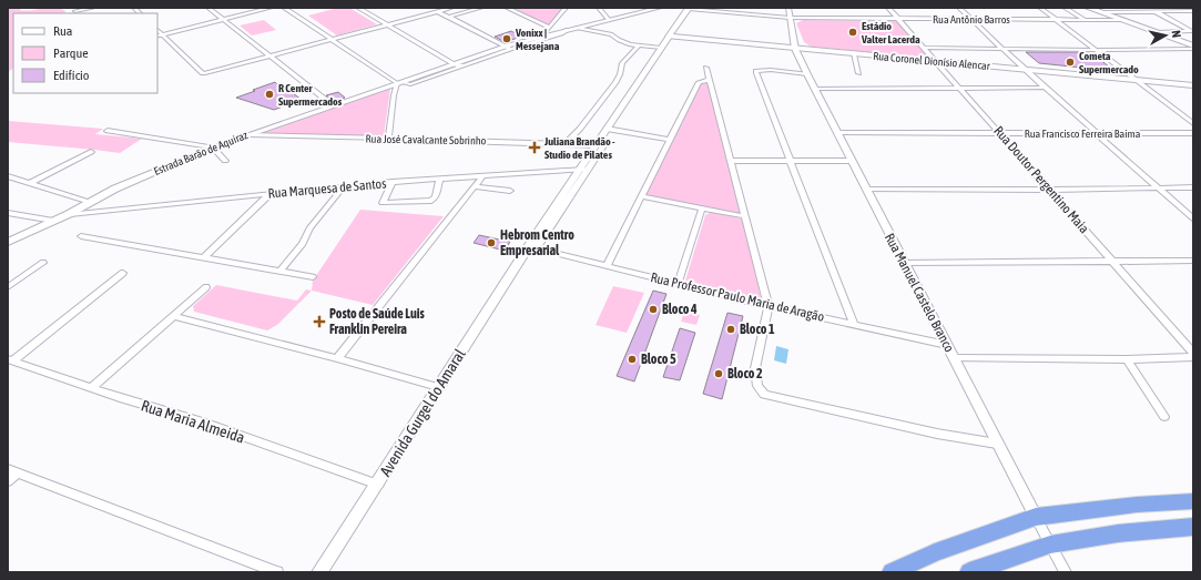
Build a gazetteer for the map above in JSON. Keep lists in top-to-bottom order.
{
  "streets": {
    "main road": ["Rua Coronel Dionísio Alencar", "Avenida Gurgel do Amaral"],
    "street": [
      "Rua Antônio Barros",
      "Rua Francisco Ferreira Baima",
      "Rua José Cavalcante Sobrinho",
      "Estrada Barão de Aquiraz",
      "Rua Doutor Pergentino Maia",
      "Rua Marquesa de Santos",
      "Rua Manuel Castelo Branco",
      "Rua Professor Paulo Maria de Aragão",
      "Rua Maria Almeida"
    ]
  },
  "crossings": [
    ["Rua Antônio Barros", "Rua Doutor Pergentino Maia"],
    ["Rua Antônio Barros", "Rua Manuel Castelo Branco"],
    ["Rua Antônio Barros", "Avenida Gurgel do Amaral"],
    ["Rua Coronel Dionísio Alencar", "Rua Doutor Pergentino Maia"],
    ["Rua Coronel Dionísio Alencar", "Rua Manuel Castelo Branco"],
    ["Rua Coronel Dionísio Alencar", "Avenida Gurgel do Amaral"],
    ["Rua Francisco Ferreira Baima", "Rua Doutor Pergentino Maia"],
    ["Rua Francisco Ferreira Baima", "Rua Manuel Castelo Branco"],
    ["Rua José Cavalcante Sobrinho", "Estrada Barão de Aquiraz"],
    ["Rua José Cavalcante Sobrinho", "Avenida Gurgel do Amaral"],
    ["Estrada Barão de Aquiraz", "Rua Marquesa de Santos"],
    ["Rua Marquesa de Santos", "Avenida Gurgel do Amaral"],
    ["Rua Manuel Castelo Branco", "Rua Professor Paulo Maria de Aragão"],
    ["Rua Professor Paulo Maria de Aragão", "Avenida Gurgel do Amaral"],
    ["Avenida Gurgel do Amaral", "Rua Maria Almeida"]
  ],
  "places": {
    "other": [
      "Estádio Valter Lacerda",
      "Vonixx | Messejana",
      "Cometa Supermercado",
      "R Center Supermercados",
      "Hebrom Centro Empresarial",
      "Bloco 4",
      "Bloco 1",
      "Bloco 5",
      "Bloco 2"
    ],
    "health": ["Juliana Brandão - Studio de Pilates", "Posto de Saúde Luis Franklin Pereira"]
  },
  "legend": ["Rua", "Parque", "Edifício"],
  "north": "right"
}
